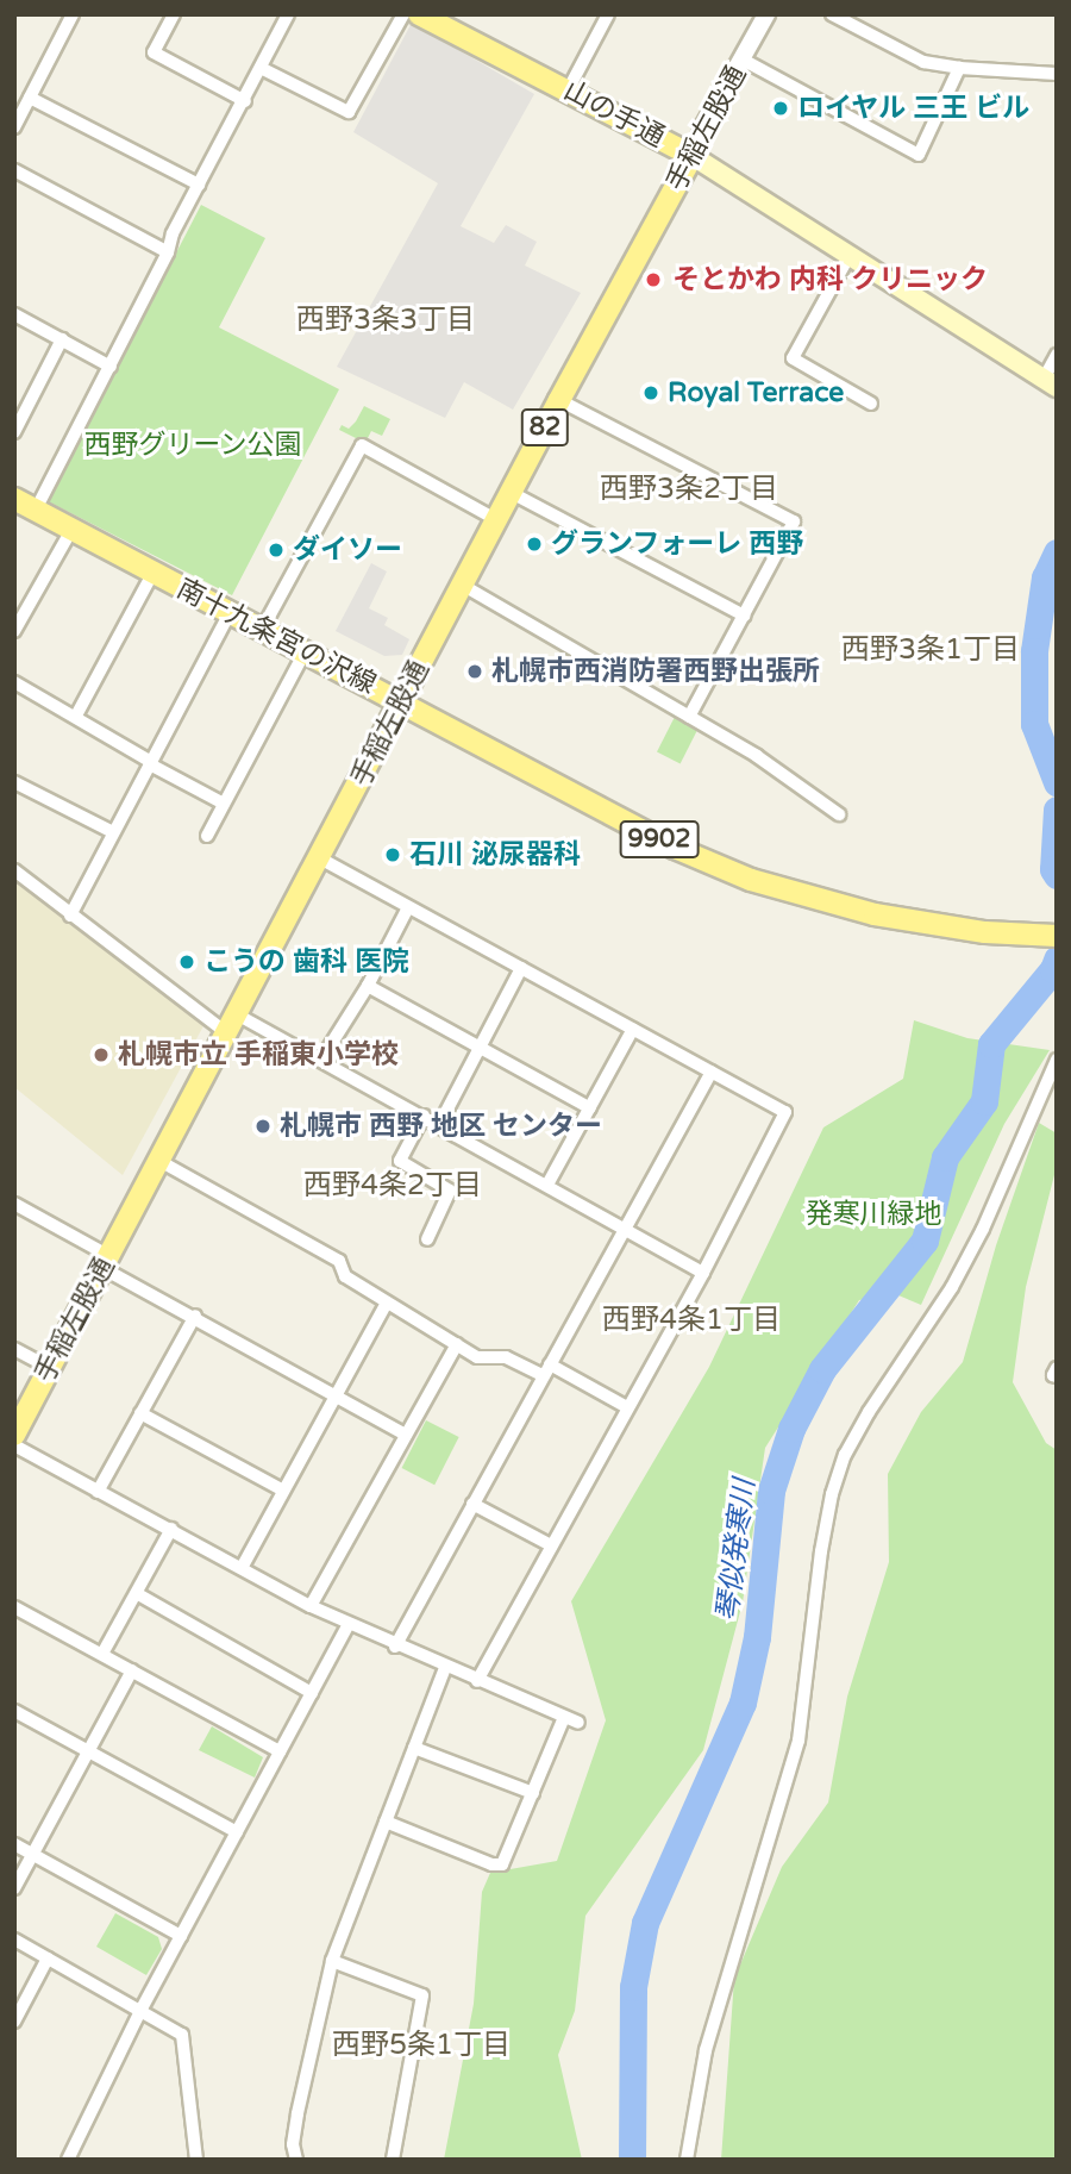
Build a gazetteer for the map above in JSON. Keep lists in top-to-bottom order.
{
  "streets": {
    "main road": [
      "山の手通",
      "手稲左股通",
      "82",
      "南十九条宮の沢線",
      "9902"
    ]
  },
  "crossings": [
    ["山の手通", "手稲左股通"],
    ["手稲左股通", "南十九条宮の沢線"]
  ],
  "districts": [
    "西野3条3丁目",
    "西野3条2丁目",
    "西野3条1丁目",
    "西野4条2丁目",
    "西野4条1丁目",
    "西野5条1丁目"
  ],
  "water": ["琴似発寒川"],
  "parks": ["西野グリーン公園", "発寒川緑地"],
  "places": [
    "ロイヤル 三王 ビル",
    "そとかわ 内科 クリニック",
    "Royal Terrace",
    "グランフォーレ 西野",
    "ダイソー",
    "札幌市西消防署西野出張所",
    "石川 泌尿器科",
    "こうの 歯科 医院",
    "札幌市立 手稲東小学校",
    "札幌市 西野 地区 センター"
  ]
}
